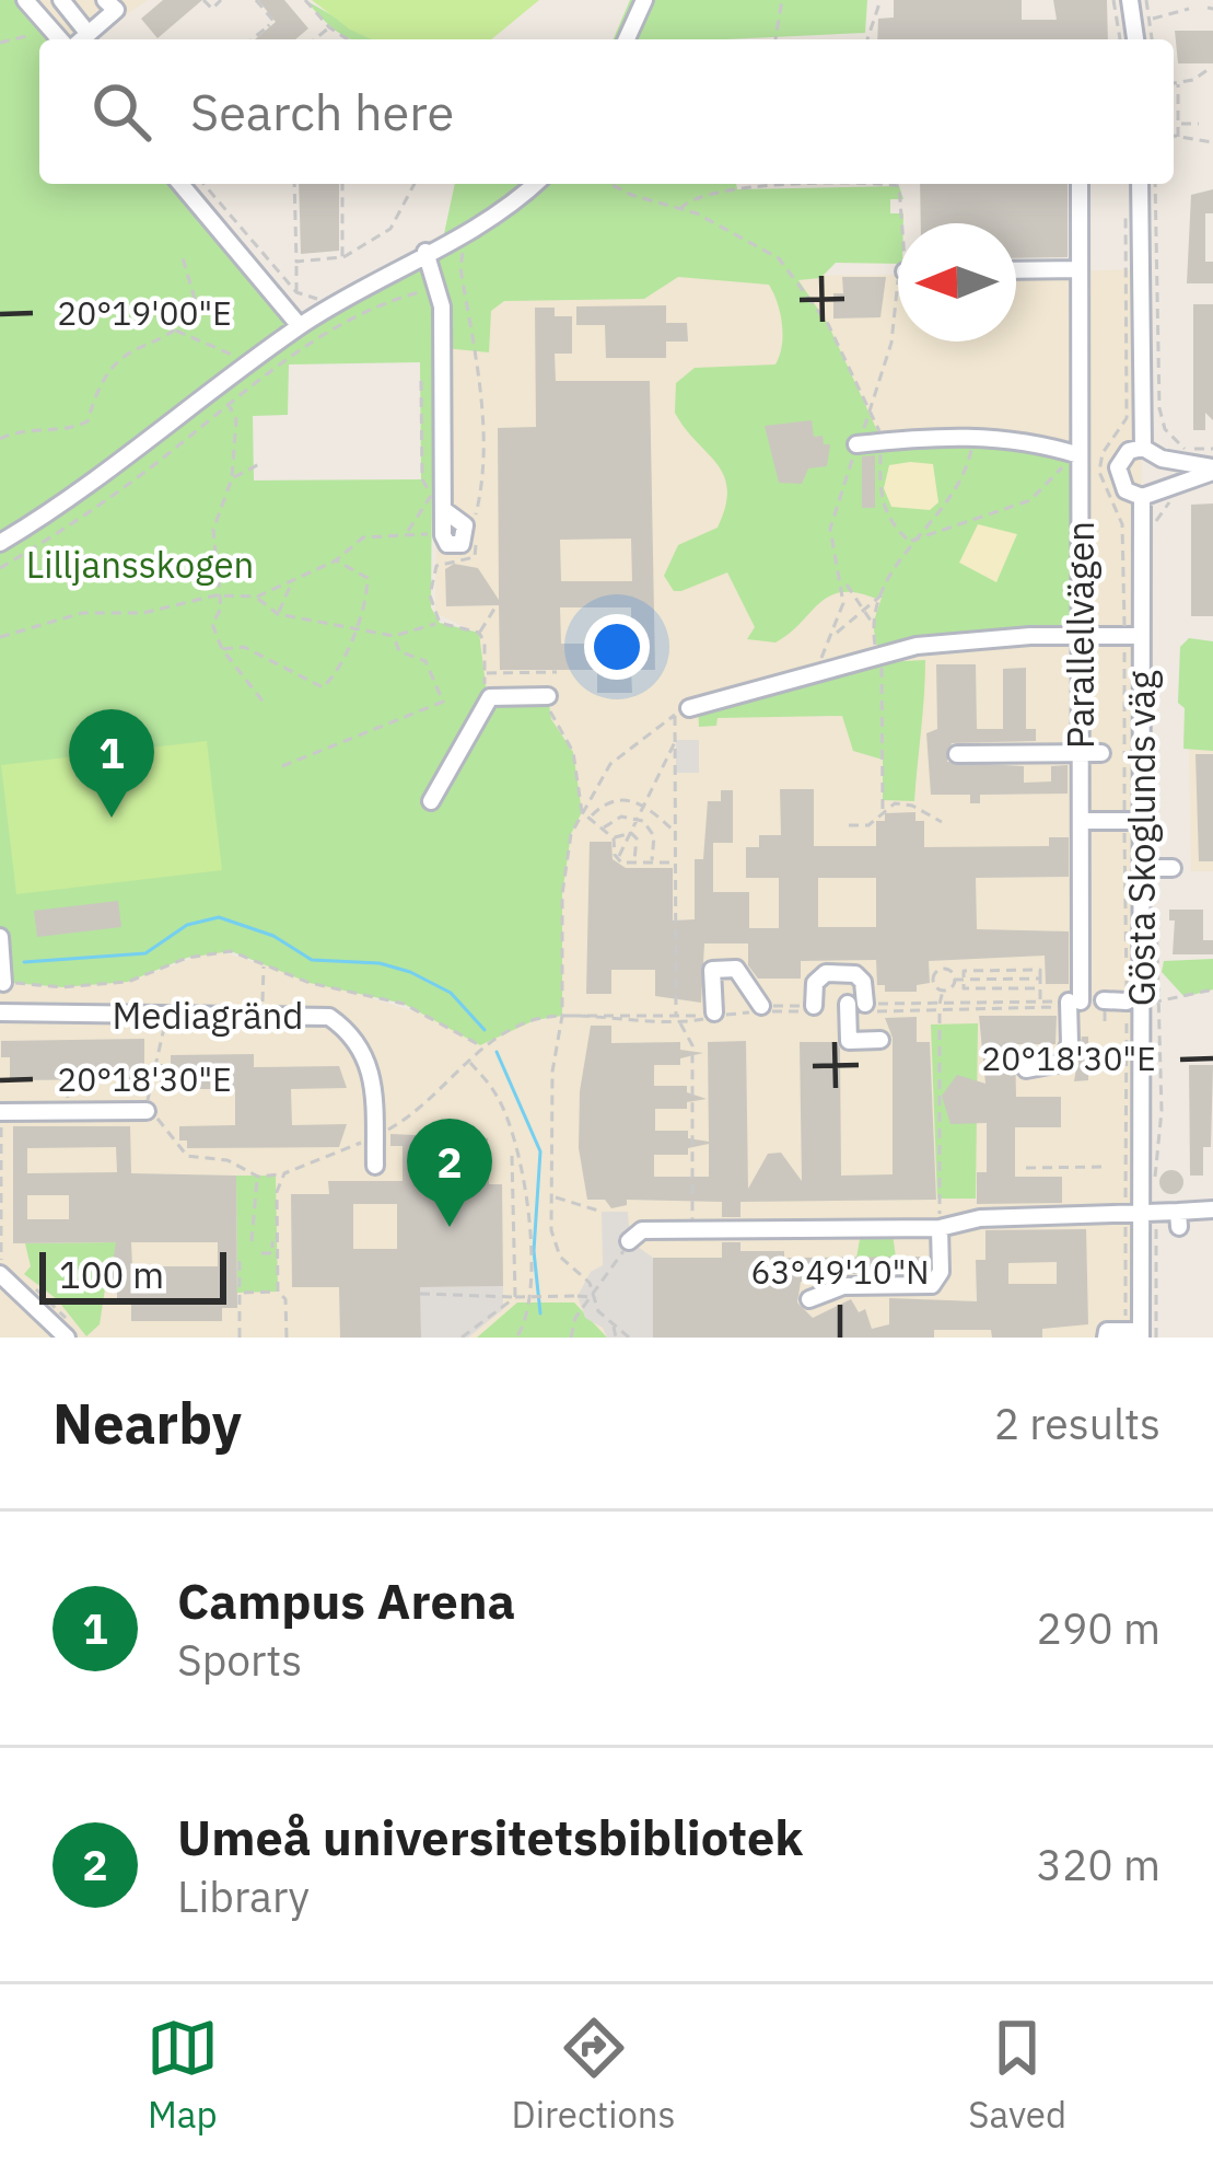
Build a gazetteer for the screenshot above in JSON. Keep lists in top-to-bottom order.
{
  "streets": {
    "street": ["Parallellvägen", "Gösta Skoglunds väg", "Mediagränd"]
  },
  "parks": ["Lilljansskogen"],
  "scale_bar": "100 m",
  "north": "left",
  "page": {
    "search": "Search here",
    "pins": ["1", "2"],
    "scale": "100 m",
    "heading": ["Nearby", "2 results"],
    "list": [
      {
        "mark": "1",
        "name": "Campus Arena",
        "note": "Sports",
        "value": "290 m"
      },
      {
        "mark": "2",
        "name": "Umeå universitetsbibliotek",
        "note": "Library",
        "value": "320 m"
      }
    ],
    "nav": ["Map", "Directions", "Saved"]
  },
  "coordinates": ["20°19'00\"E", "20°18'30\"E", "63°49'10\"N"]
}
